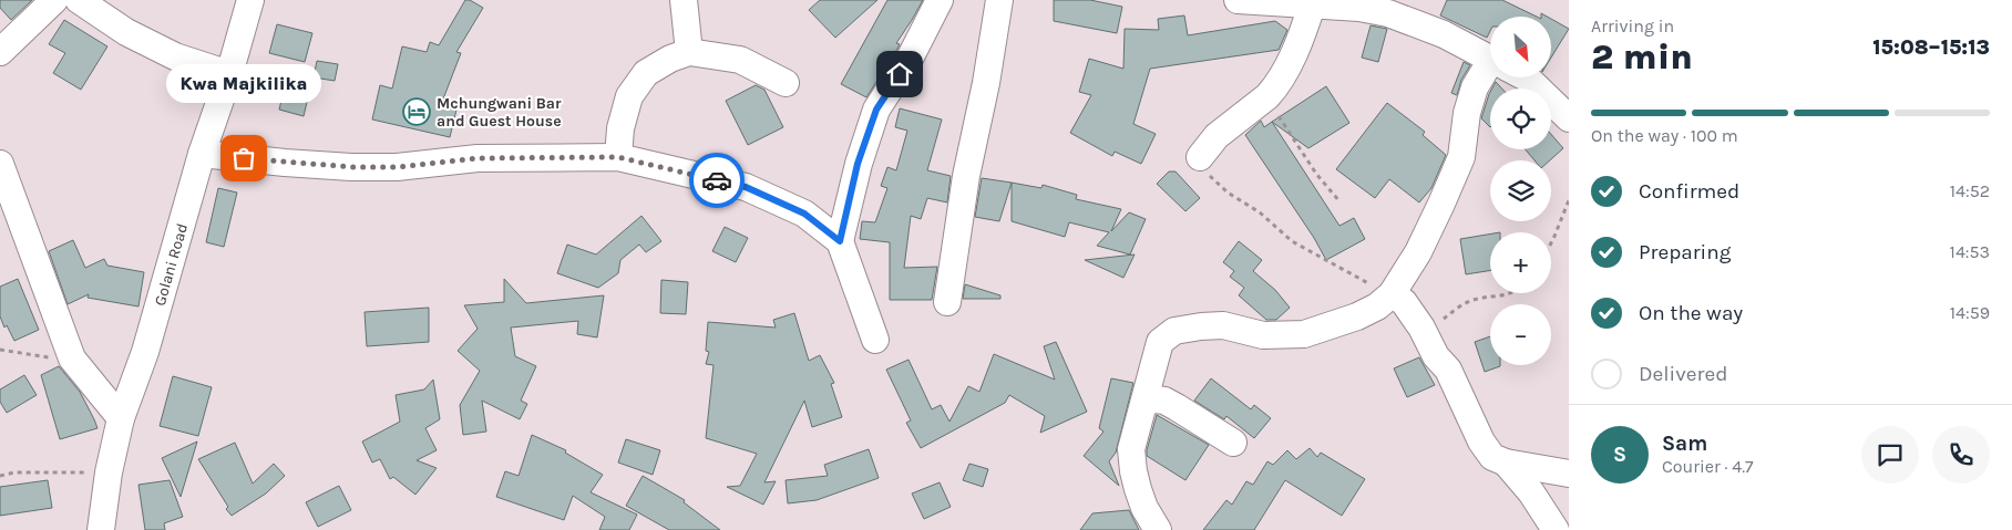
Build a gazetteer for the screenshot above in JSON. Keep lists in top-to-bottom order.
{
  "streets": {
    "street": ["Golani Road"]
  },
  "places": {
    "hotel": ["Mchungwani Bar and Guest House"],
    "other": ["Kwa Majkilika"]
  },
  "north": "bottom right",
  "page": {
    "heading": ["2 min", "Arriving in", "15:08–15:13"],
    "panel": ["Sam", "Courier · 4.7"],
    "map_buttons": ["+", "−"],
    "bubble": "Kwa Majkilika",
    "bar": "On the way · 100 m",
    "list": [
      ["Confirmed", "14:52"],
      ["Preparing", "14:53"],
      ["On the way", "14:59"],
      "Delivered"
    ],
    "round": "S"
  }
}
